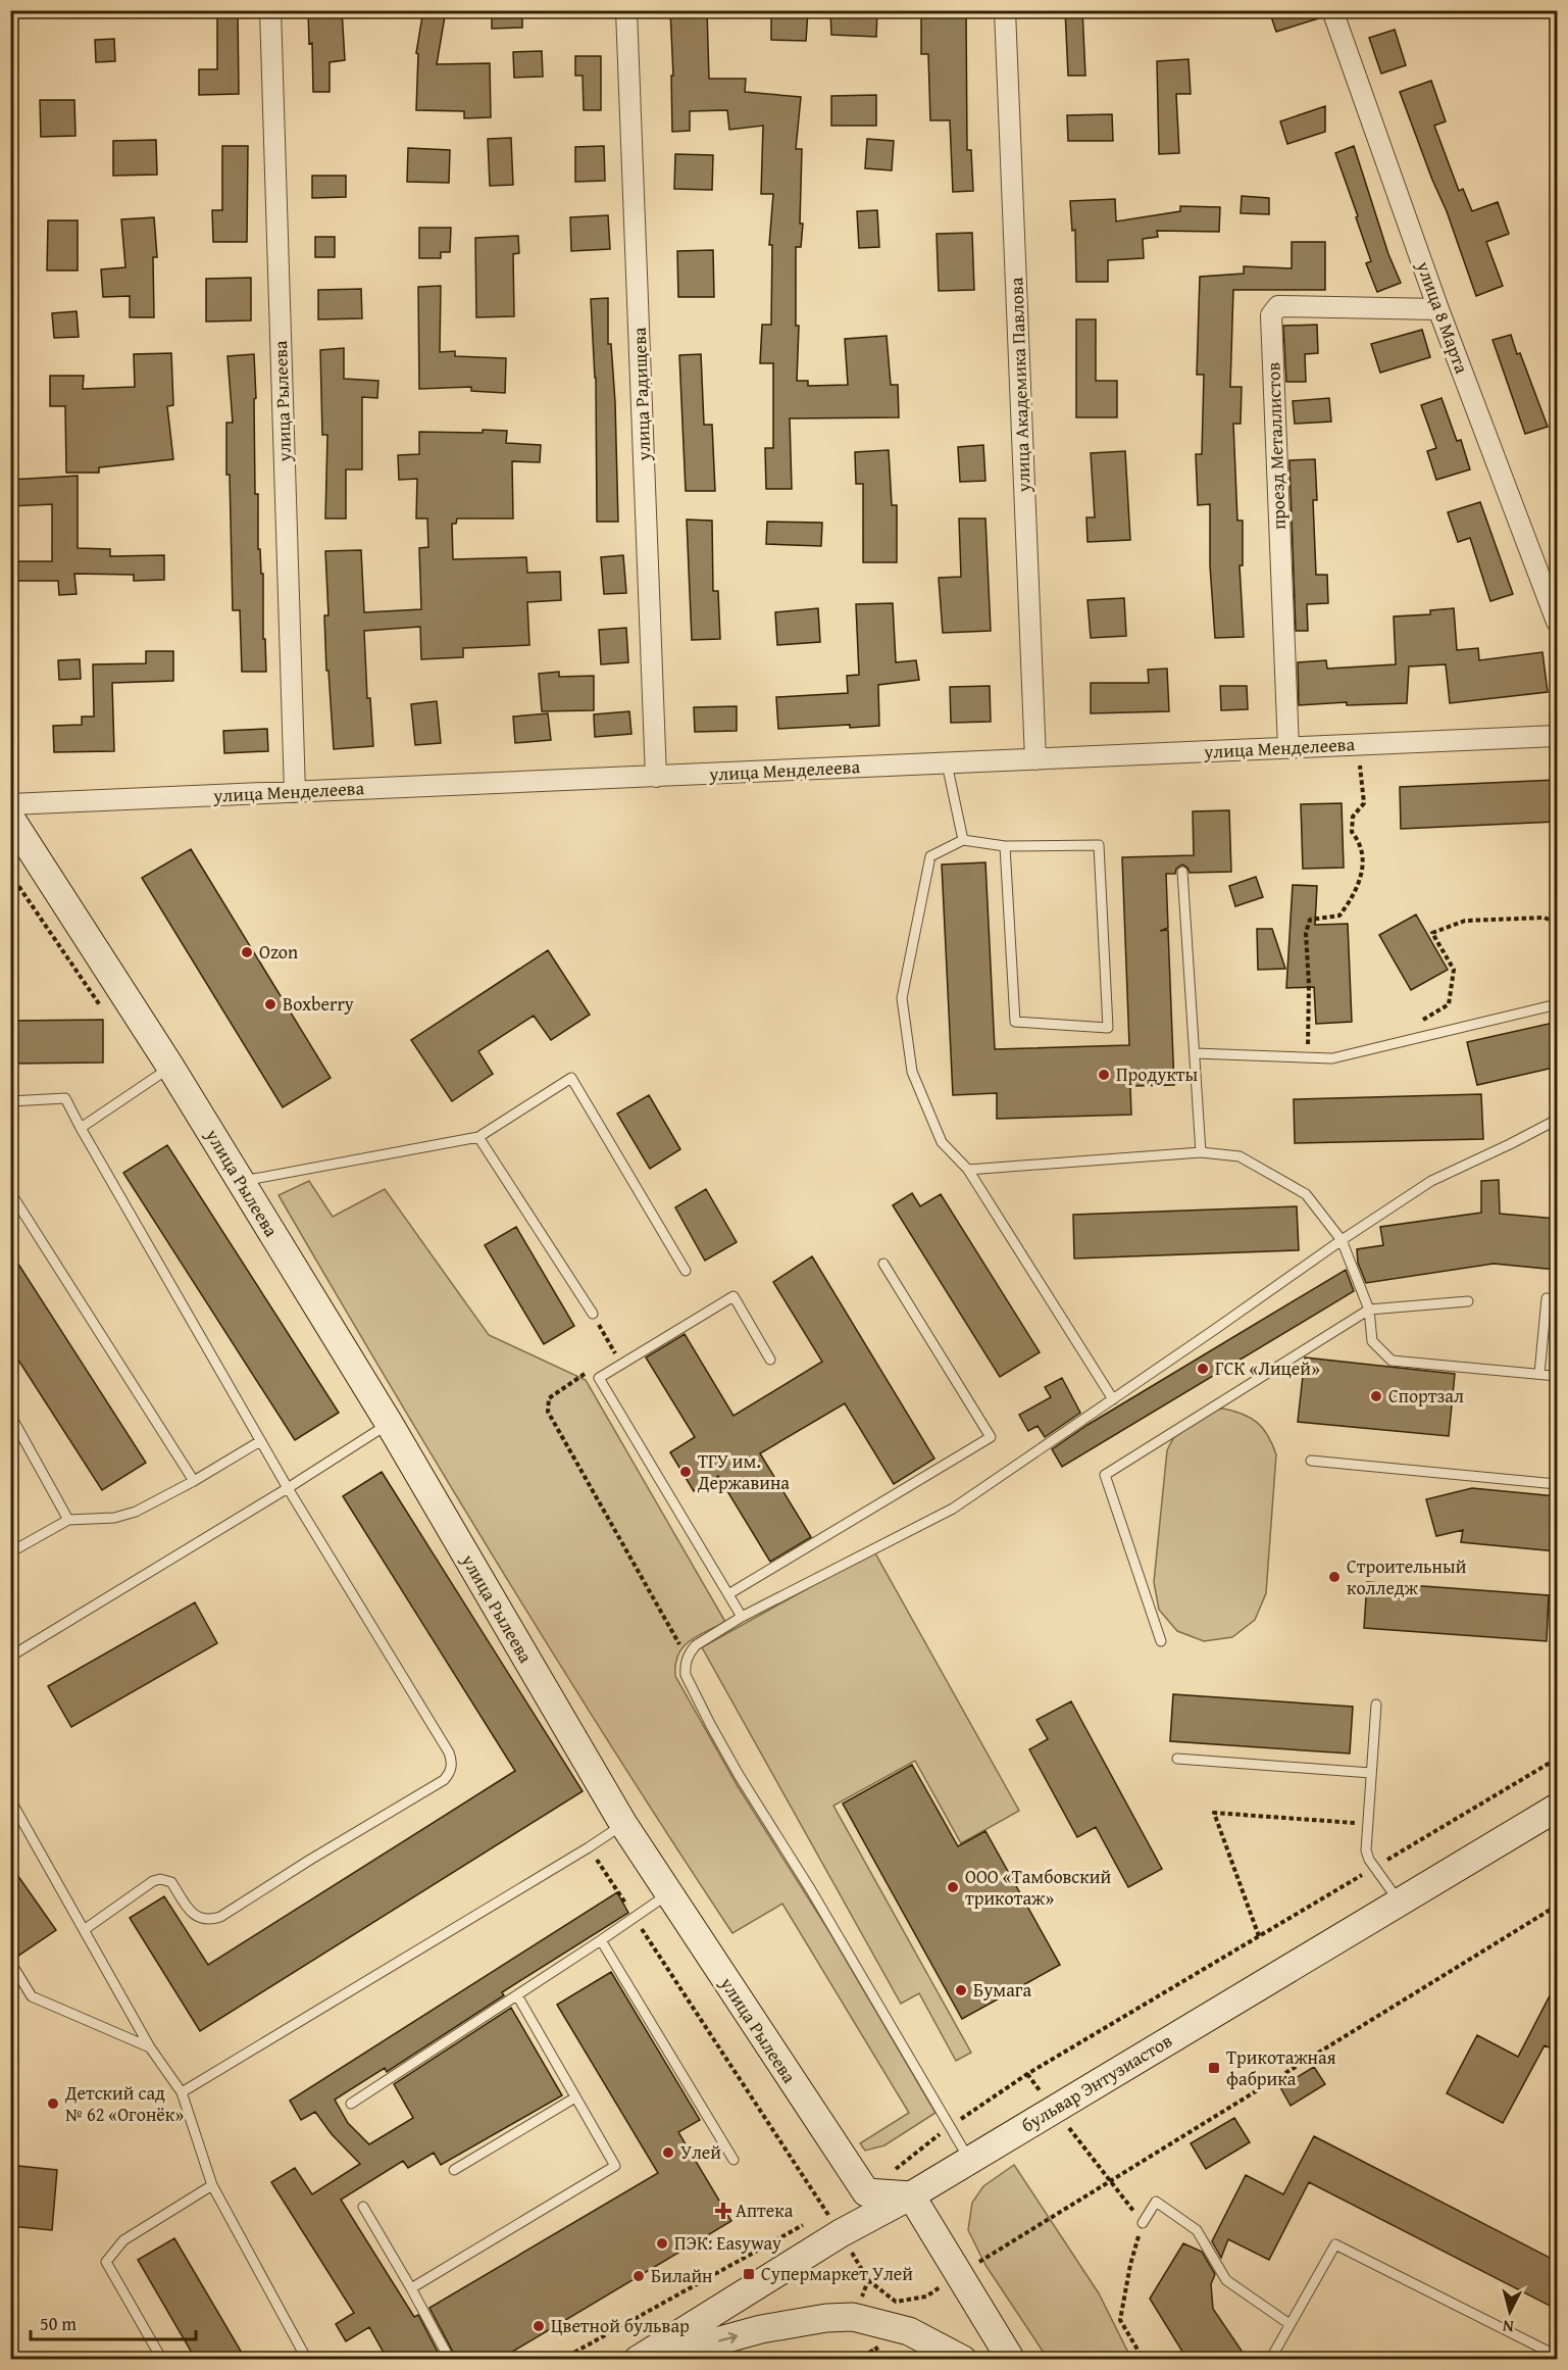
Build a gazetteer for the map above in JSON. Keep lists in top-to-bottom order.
{
  "streets": {
    "street": [
      "улица 8 Марта",
      "улица Академика Павлова",
      "улица Радищева",
      "улица Рылеева",
      "проезд Металлистов",
      "улица Менделеева",
      "бульвар Энтузиастов"
    ]
  },
  "crossings": [
    ["улица 8 Марта", "проезд Металлистов"],
    ["улица Академика Павлова", "улица Менделеева"],
    ["улица Радищева", "улица Менделеева"],
    ["улица Рылеева", "улица Менделеева"],
    ["проезд Металлистов", "улица Менделеева"]
  ],
  "places": {
    "other": [
      "Ozon",
      "Boxberry",
      "Продукты",
      "ГСК «Лицей»",
      "Спортзал",
      "ТГУ им. Державина",
      "Строительный колледж",
      "ООО «Тамбовский трикотаж»",
      "Бумага",
      "Детский сад № 62 «Огонёк»",
      "Улей",
      "ПЭК: Easyway",
      "Билайн",
      "Цветной бульвар"
    ],
    "transit": ["Трикотажная фабрика", "Супермаркет Улей"],
    "health": ["Аптека"]
  },
  "scale_bar": "50 m",
  "north": "bottom"
}
